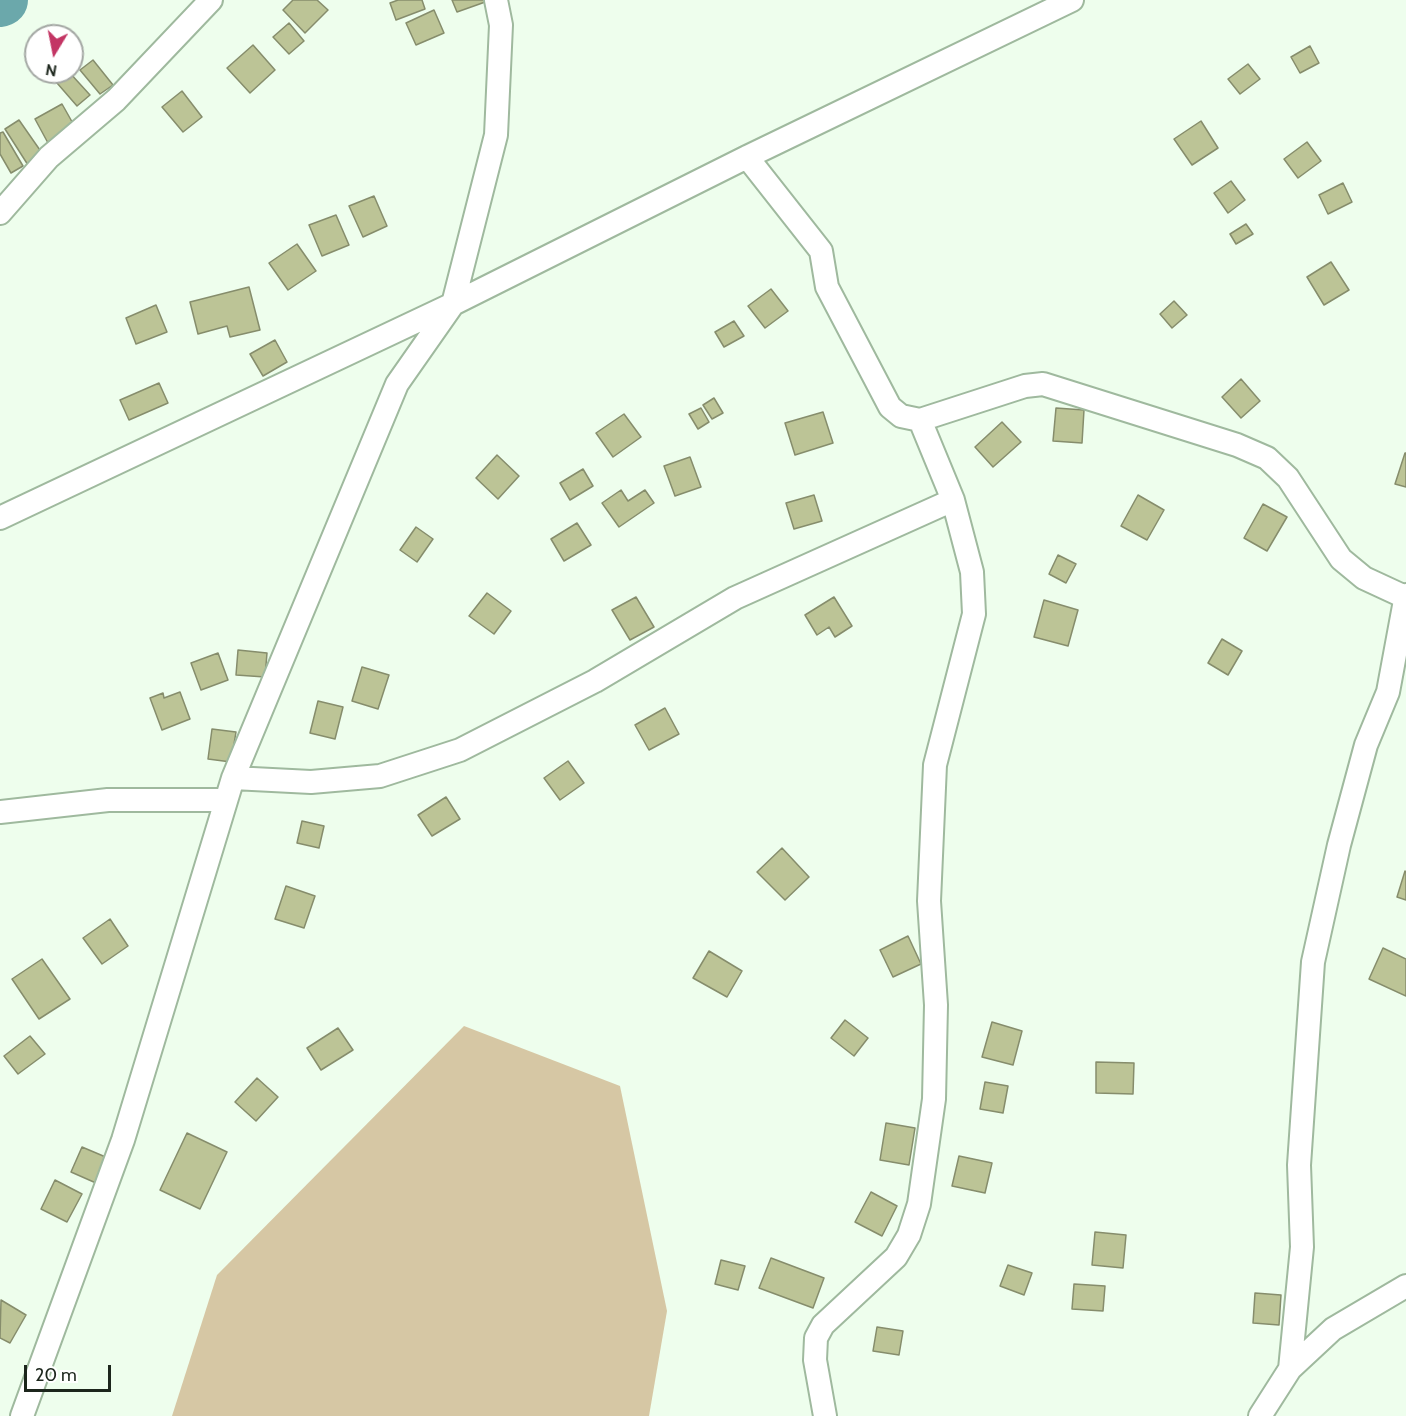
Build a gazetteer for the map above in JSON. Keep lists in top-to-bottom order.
{
  "scale_bar": "20 m",
  "north": "bottom"
}
